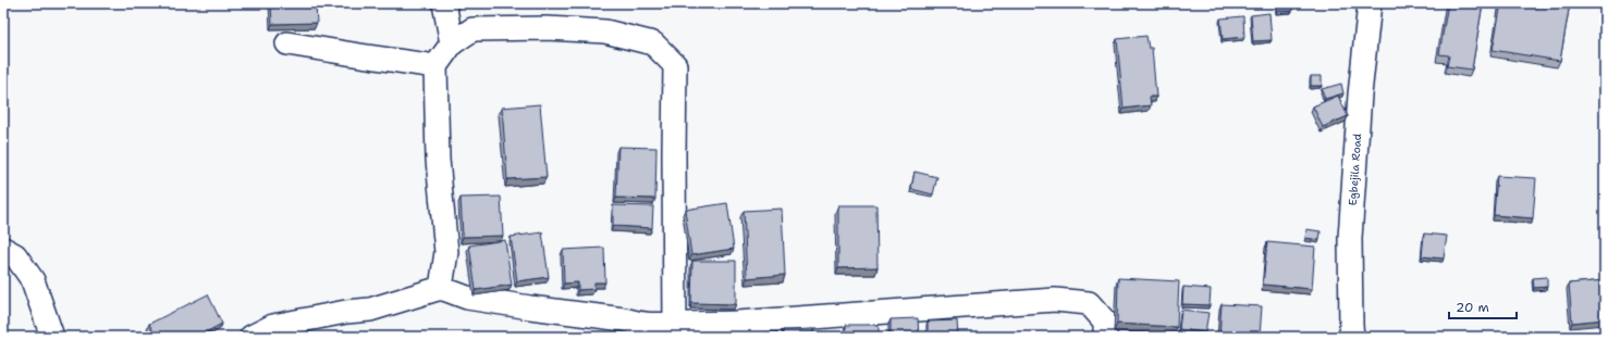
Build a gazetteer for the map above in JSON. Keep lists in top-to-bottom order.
{
  "streets": {
    "street": ["Egbejila Road"]
  },
  "scale_bar": "20 m"
}
